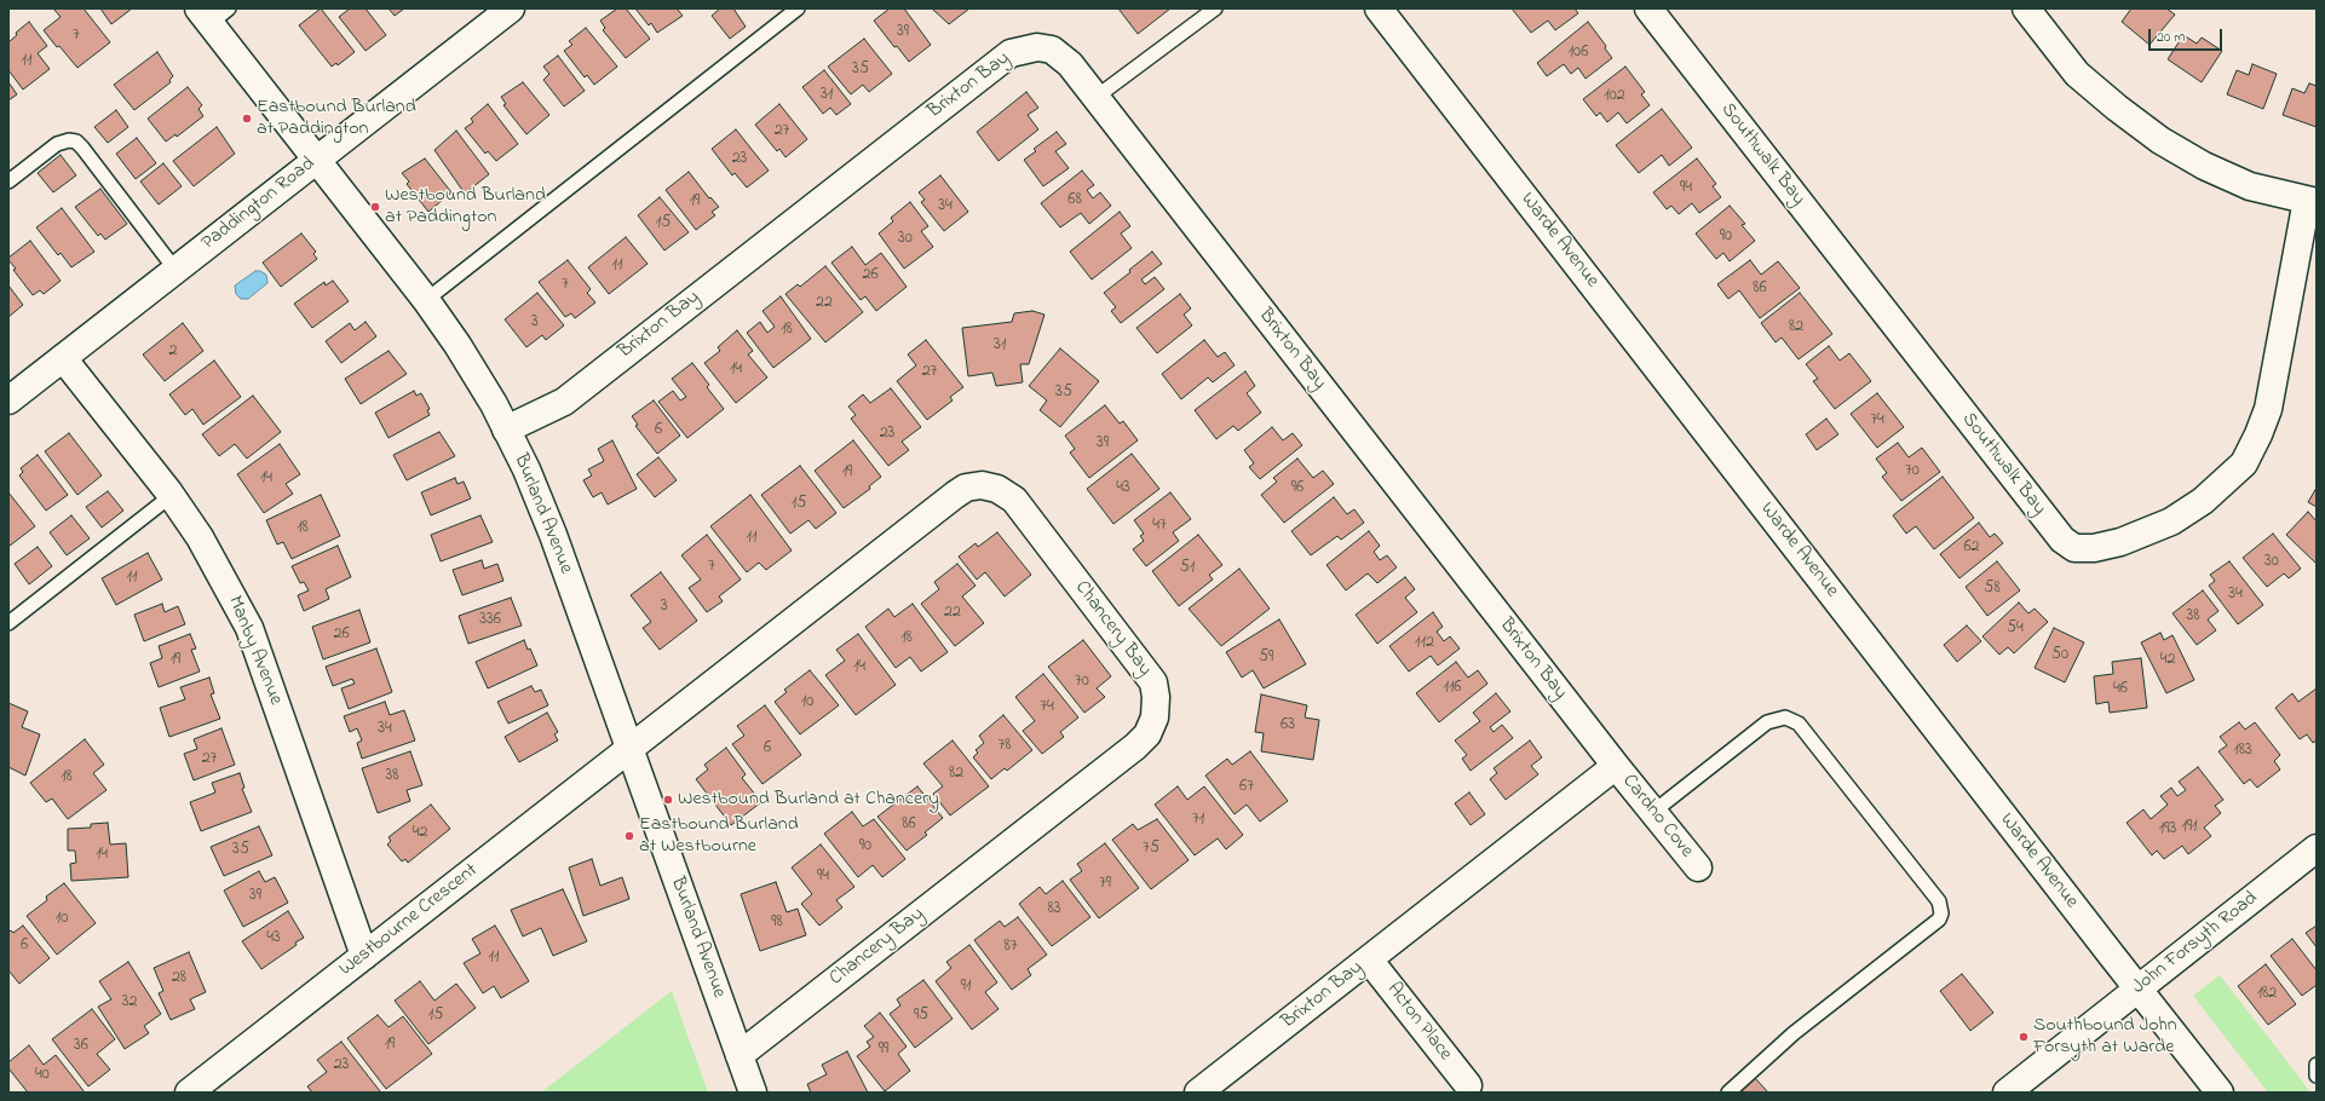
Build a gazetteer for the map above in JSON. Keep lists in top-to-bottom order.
{
  "streets": {
    "street": [
      "Brixton Bay",
      "Southwalk Bay",
      "Paddington Road",
      "Warde Avenue",
      "Burland Avenue",
      "Chancery Bay",
      "Manby Avenue",
      "Cardno Cove",
      "Westbourne Crescent",
      "John Forsyth Road",
      "Acton Place"
    ]
  },
  "crossings": [
    ["Brixton Bay", "Burland Avenue"],
    ["Brixton Bay", "Cardno Cove"],
    ["Brixton Bay", "Acton Place"],
    ["Paddington Road", "Burland Avenue"],
    ["Paddington Road", "Manby Avenue"],
    ["Warde Avenue", "John Forsyth Road"],
    ["Burland Avenue", "Chancery Bay"],
    ["Burland Avenue", "Westbourne Crescent"],
    ["Chancery Bay", "Westbourne Crescent"],
    ["Manby Avenue", "Westbourne Crescent"]
  ],
  "places": [
    "Eastbound Burland at Paddington",
    "Westbound Burland at Paddington",
    "Westbound Burland at Chancery",
    "Eastbound Burland at Westbourne",
    "Southbound John Forsyth at Warde"
  ],
  "house_numbers": [
    "39",
    "7",
    "106",
    "11",
    "35",
    "31",
    "102",
    "27",
    "23",
    "94",
    "68",
    "19",
    "34",
    "15",
    "90",
    "30",
    "11",
    "26",
    "7",
    "86",
    "22",
    "3",
    "82",
    "18",
    "31",
    "2",
    "14",
    "27",
    "35",
    "74",
    "6",
    "23",
    "39",
    "70",
    "19",
    "14",
    "43",
    "96",
    "15",
    "47",
    "18",
    "11",
    "62",
    "30",
    "7",
    "51",
    "11",
    "58",
    "34",
    "3",
    "22",
    "38",
    "336",
    "54",
    "26",
    "18",
    "112",
    "50",
    "59",
    "19",
    "42",
    "14",
    "70",
    "116",
    "46",
    "10",
    "74",
    "63",
    "34",
    "78",
    "6",
    "183",
    "27",
    "82",
    "38",
    "18",
    "67",
    "71",
    "86",
    "191",
    "193",
    "42",
    "90",
    "75",
    "35",
    "14",
    "94",
    "79",
    "39",
    "83",
    "10",
    "98",
    "43",
    "6",
    "87",
    "11",
    "28",
    "91",
    "182",
    "32",
    "15",
    "95",
    "19",
    "36",
    "99",
    "23",
    "40"
  ],
  "scale_bar": "20 m"
}
